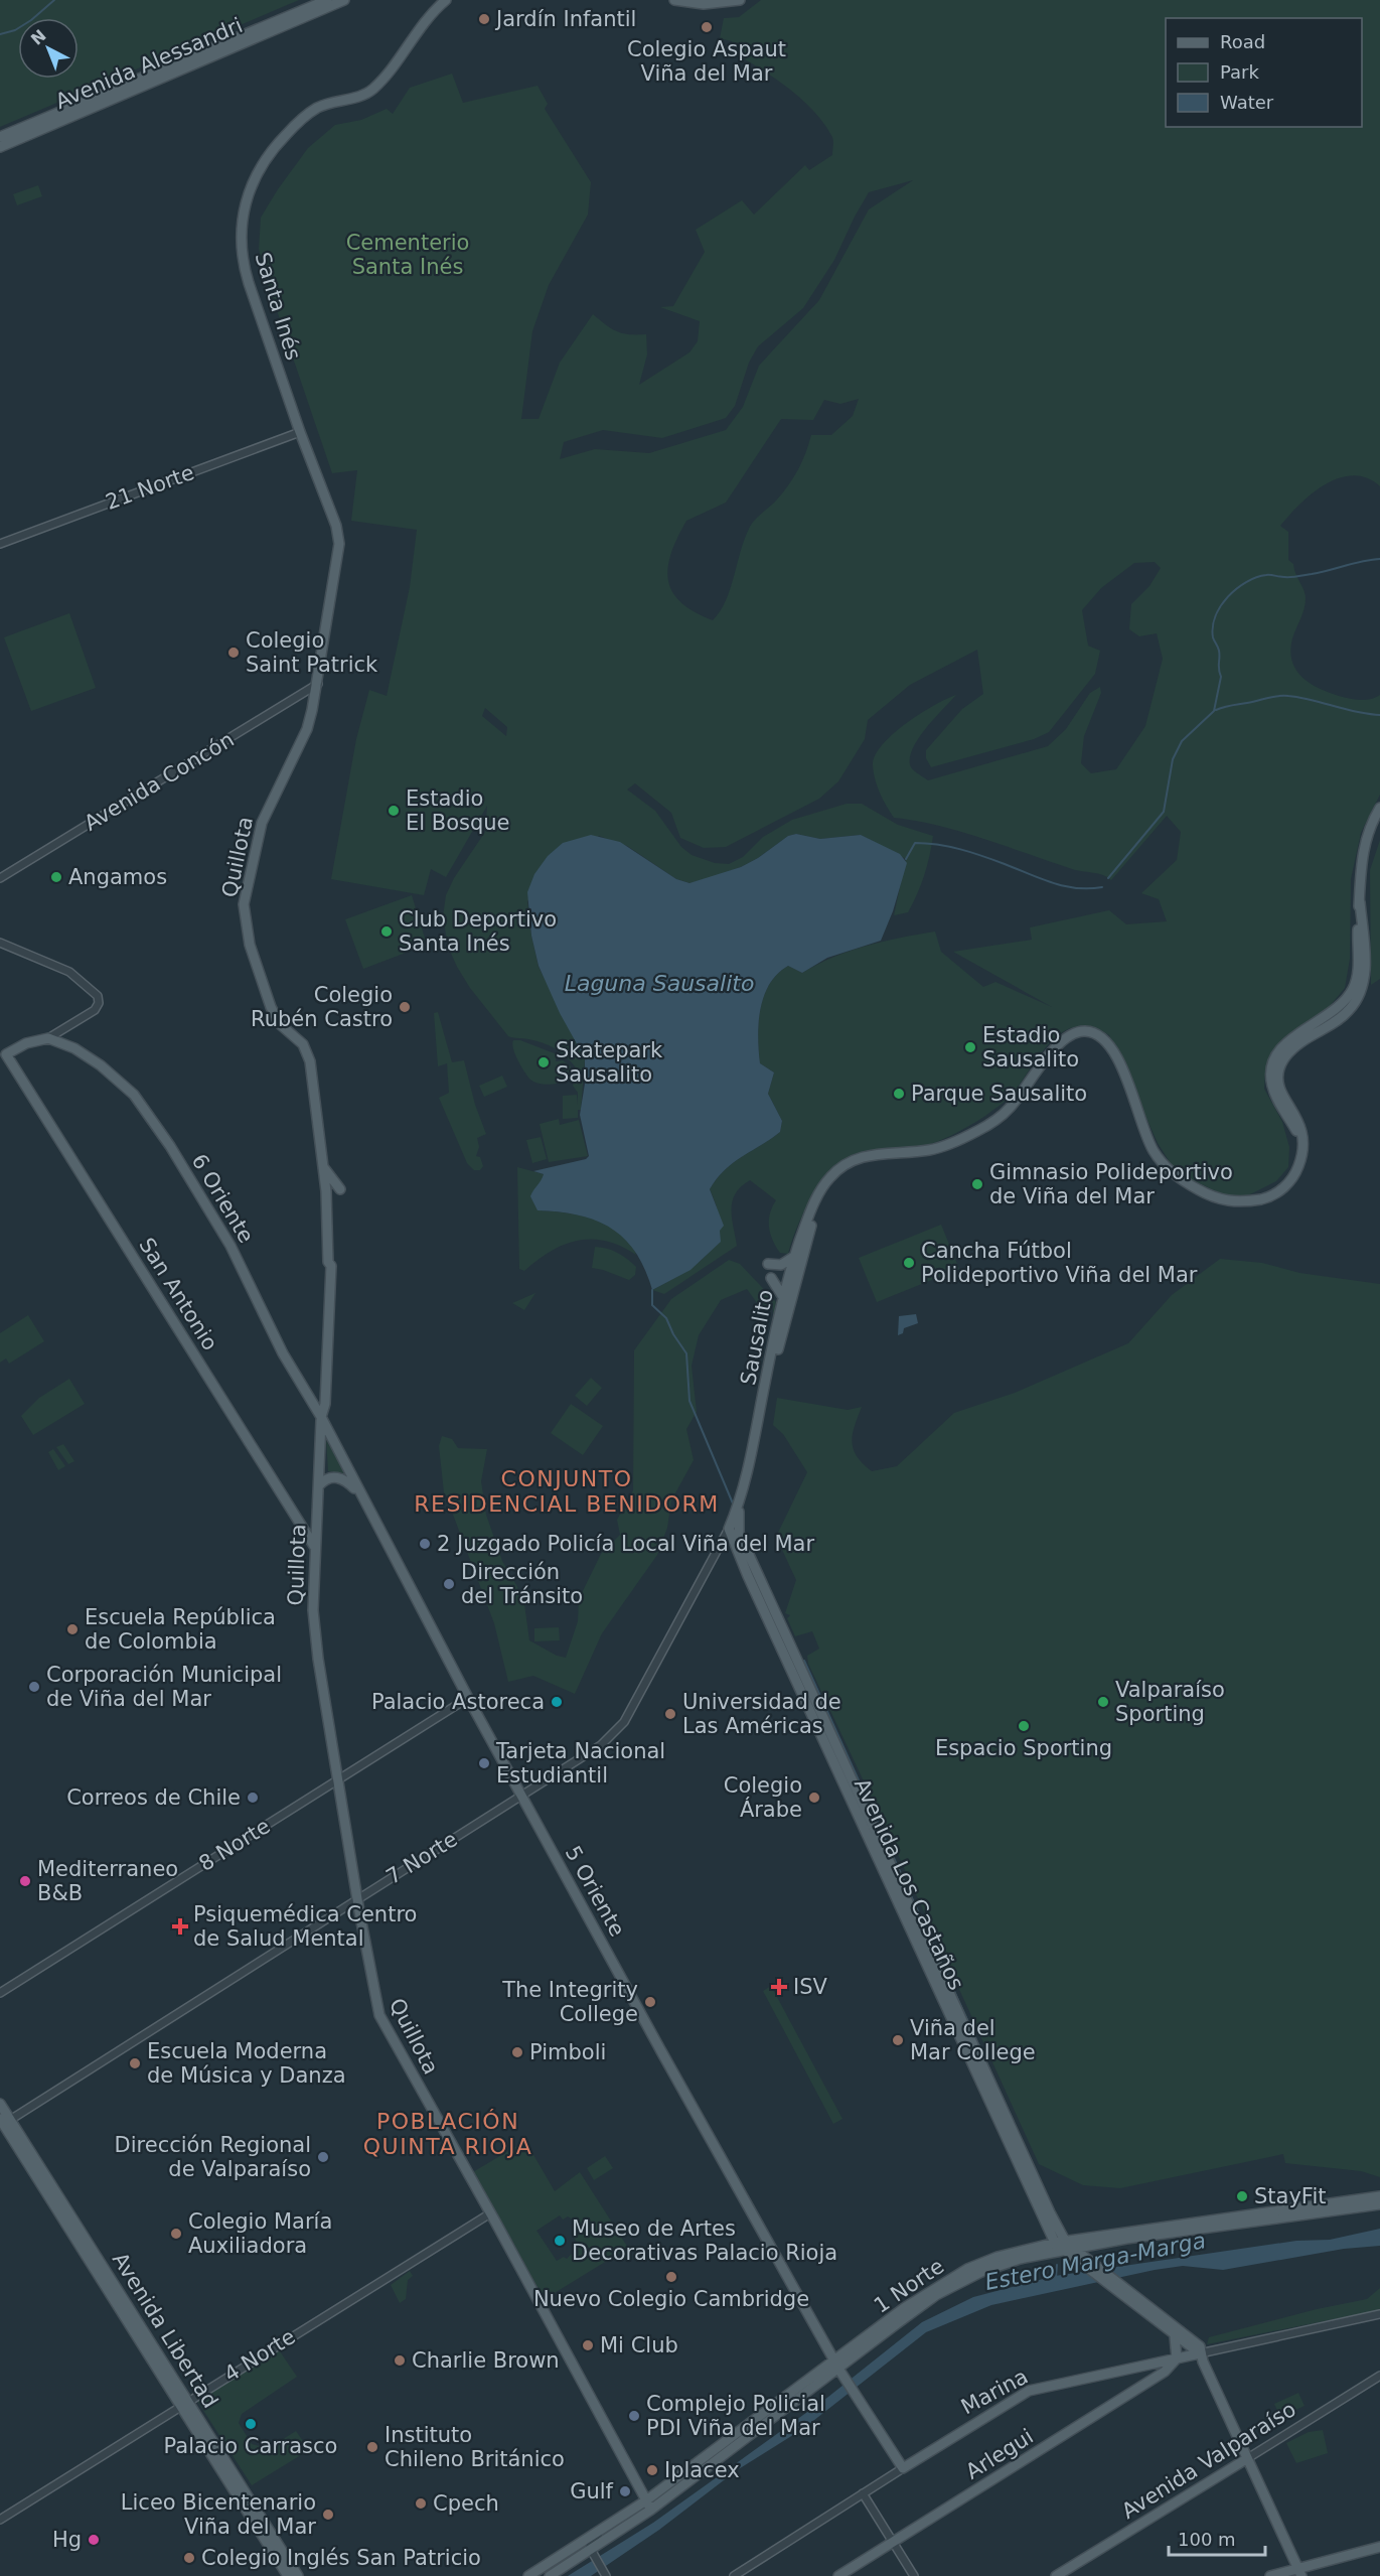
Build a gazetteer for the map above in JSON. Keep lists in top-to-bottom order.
{
  "streets": {
    "main road": [
      "Avenida Alessandri",
      "Santa Inés",
      "Quillota",
      "6 Oriente",
      "San Antonio",
      "Sausalito",
      "Avenida Los Castaños",
      "5 Oriente",
      "1 Norte",
      "Avenida Libertad",
      "Marina",
      "Arlegui",
      "Avenida Valparaíso"
    ],
    "street": [
      "21 Norte",
      "Avenida Concón",
      "8 Norte",
      "7 Norte",
      "4 Norte"
    ]
  },
  "crossings": [
    ["Santa Inés", "21 Norte"],
    ["Santa Inés", "Quillota"],
    ["Avenida Concón", "Quillota"],
    ["Quillota", "6 Oriente"],
    ["Quillota", "San Antonio"],
    ["Quillota", "8 Norte"],
    ["Quillota", "7 Norte"],
    ["Quillota", "5 Oriente"],
    ["Quillota", "1 Norte"],
    ["Quillota", "4 Norte"],
    ["6 Oriente", "5 Oriente"],
    ["Sausalito", "7 Norte"],
    ["Sausalito", "Avenida Los Castaños"],
    ["8 Norte", "5 Oriente"],
    ["7 Norte", "Avenida Los Castaños"],
    ["7 Norte", "5 Oriente"],
    ["7 Norte", "Avenida Libertad"],
    ["Avenida Los Castaños", "1 Norte"],
    ["5 Oriente", "1 Norte"],
    ["5 Oriente", "Marina"],
    ["Avenida Libertad", "4 Norte"],
    ["Marina", "Arlegui"]
  ],
  "districts": ["CONJUNTO RESIDENCIAL BENIDORM", "POBLACIÓN QUINTA RIOJA"],
  "water": ["Laguna Sausalito", "Estero Marga-Marga"],
  "parks": ["Cementerio Santa Inés"],
  "places": {
    "other": [
      "Jardín Infantil",
      "Colegio Aspaut Viña del Mar",
      "Colegio Saint Patrick",
      "Estadio El Bosque",
      "Angamos",
      "Club Deportivo Santa Inés",
      "Colegio Rubén Castro",
      "Estadio Sausalito",
      "Skatepark Sausalito",
      "Parque Sausalito",
      "Gimnasio Polideportivo de Viña del Mar",
      "Cancha Fútbol Polideportivo Viña del Mar",
      "2 Juzgado Policía Local Viña del Mar",
      "Dirección del Tránsito",
      "Escuela República de Colombia",
      "Corporación Municipal de Viña del Mar",
      "Palacio Astoreca",
      "Valparaíso Sporting",
      "Universidad de Las Américas",
      "Espacio Sporting",
      "Tarjeta Nacional Estudiantil",
      "Correos de Chile",
      "Colegio Árabe",
      "Mediterraneo B&B",
      "The Integrity College",
      "Viña del Mar College",
      "Pimboli",
      "Escuela Moderna de Música y Danza",
      "Dirección Regional de Valparaíso",
      "StayFit",
      "Colegio María Auxiliadora",
      "Museo de Artes Decorativas Palacio Rioja",
      "Nuevo Colegio Cambridge",
      "Mi Club",
      "Charlie Brown",
      "Complejo Policial PDI Viña del Mar",
      "Palacio Carrasco",
      "Instituto Chileno Británico",
      "Iplacex",
      "Gulf",
      "Cpech",
      "Liceo Bicentenario Viña del Mar",
      "Hg",
      "Colegio Inglés San Patricio"
    ],
    "health": ["Psiquemédica Centro de Salud Mental", "ISV"]
  },
  "legend": ["Road", "Park", "Water"],
  "scale_bar": "100 m",
  "north": "top left"
}
